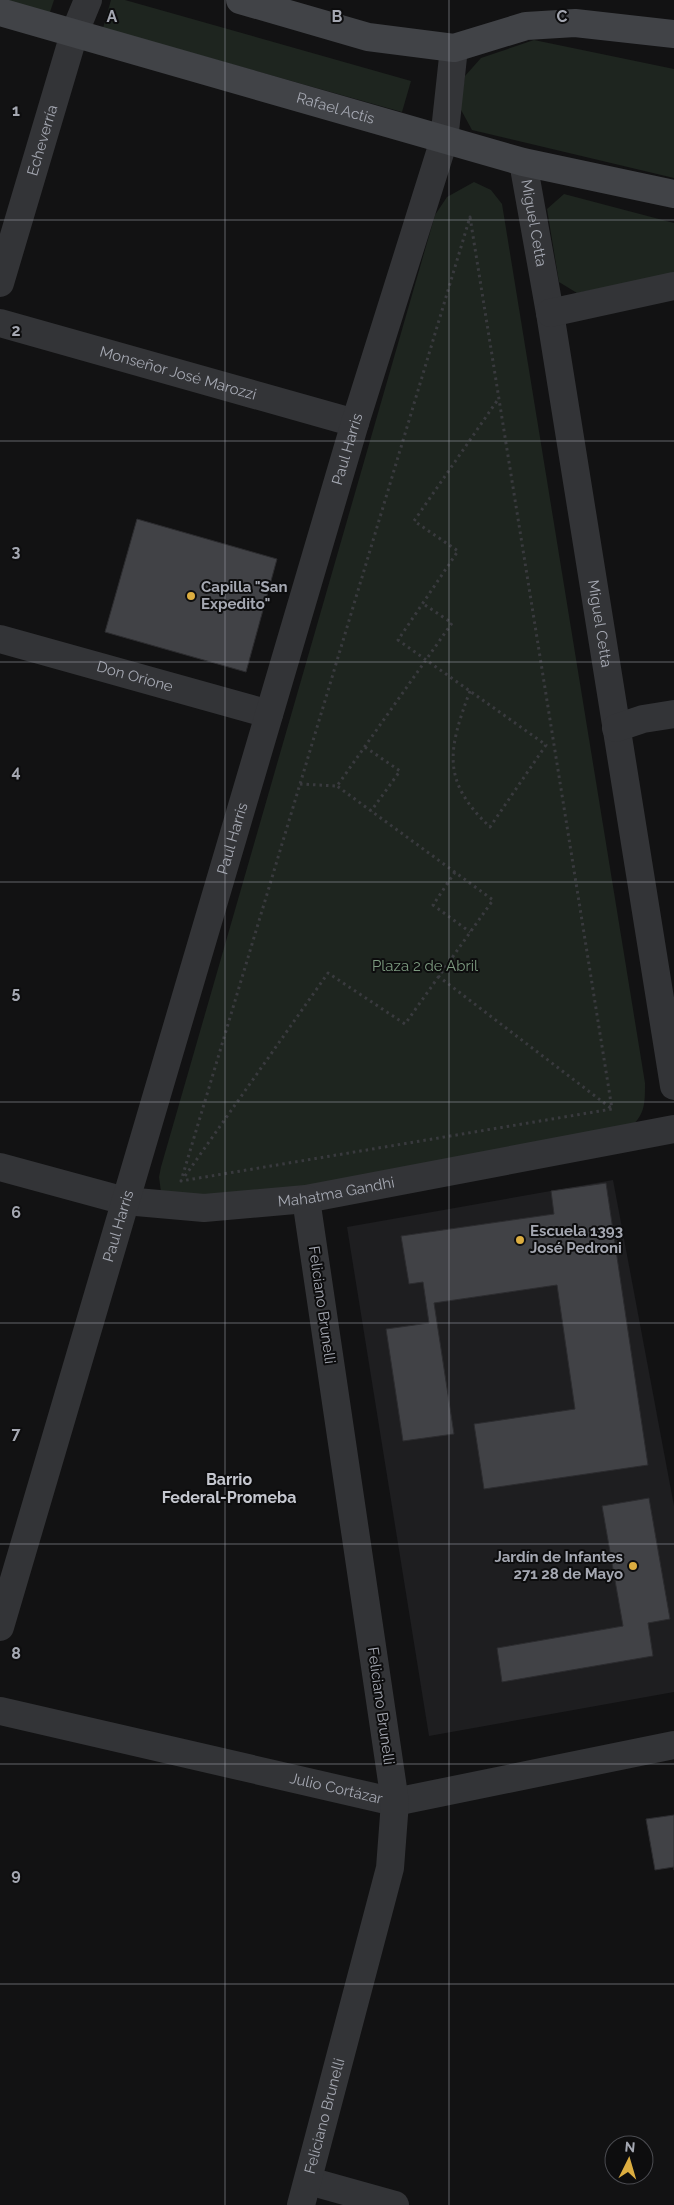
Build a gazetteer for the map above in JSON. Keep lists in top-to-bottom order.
{
  "streets": {
    "street": [
      "Rafael Actis",
      "Echeverría",
      "Miguel Cetta",
      "Monseñor José Marozzi",
      "Paul Harris",
      "Don Orione",
      "Mahatma Gandhi",
      "Feliciano Brunelli",
      "Julio Cortázar"
    ]
  },
  "crossings": [
    ["Rafael Actis", "Echeverría"],
    ["Rafael Actis", "Miguel Cetta"],
    ["Rafael Actis", "Paul Harris"],
    ["Monseñor José Marozzi", "Paul Harris"],
    ["Paul Harris", "Don Orione"],
    ["Paul Harris", "Mahatma Gandhi"],
    ["Mahatma Gandhi", "Feliciano Brunelli"],
    ["Feliciano Brunelli", "Julio Cortázar"]
  ],
  "districts": ["Barrio Federal-Promeba"],
  "parks": ["Plaza 2 de Abril"],
  "places": ["Capilla \"San Expedito\"", "Escuela 1393 José Pedroni", "Jardín de Infantes 271 28 de Mayo"],
  "north": "top",
  "grid": {
    "columns": ["A", "B", "C"],
    "rows": [
      "1",
      "2",
      "3",
      "4",
      "5",
      "6",
      "7",
      "8",
      "9"
    ]
  }
}
